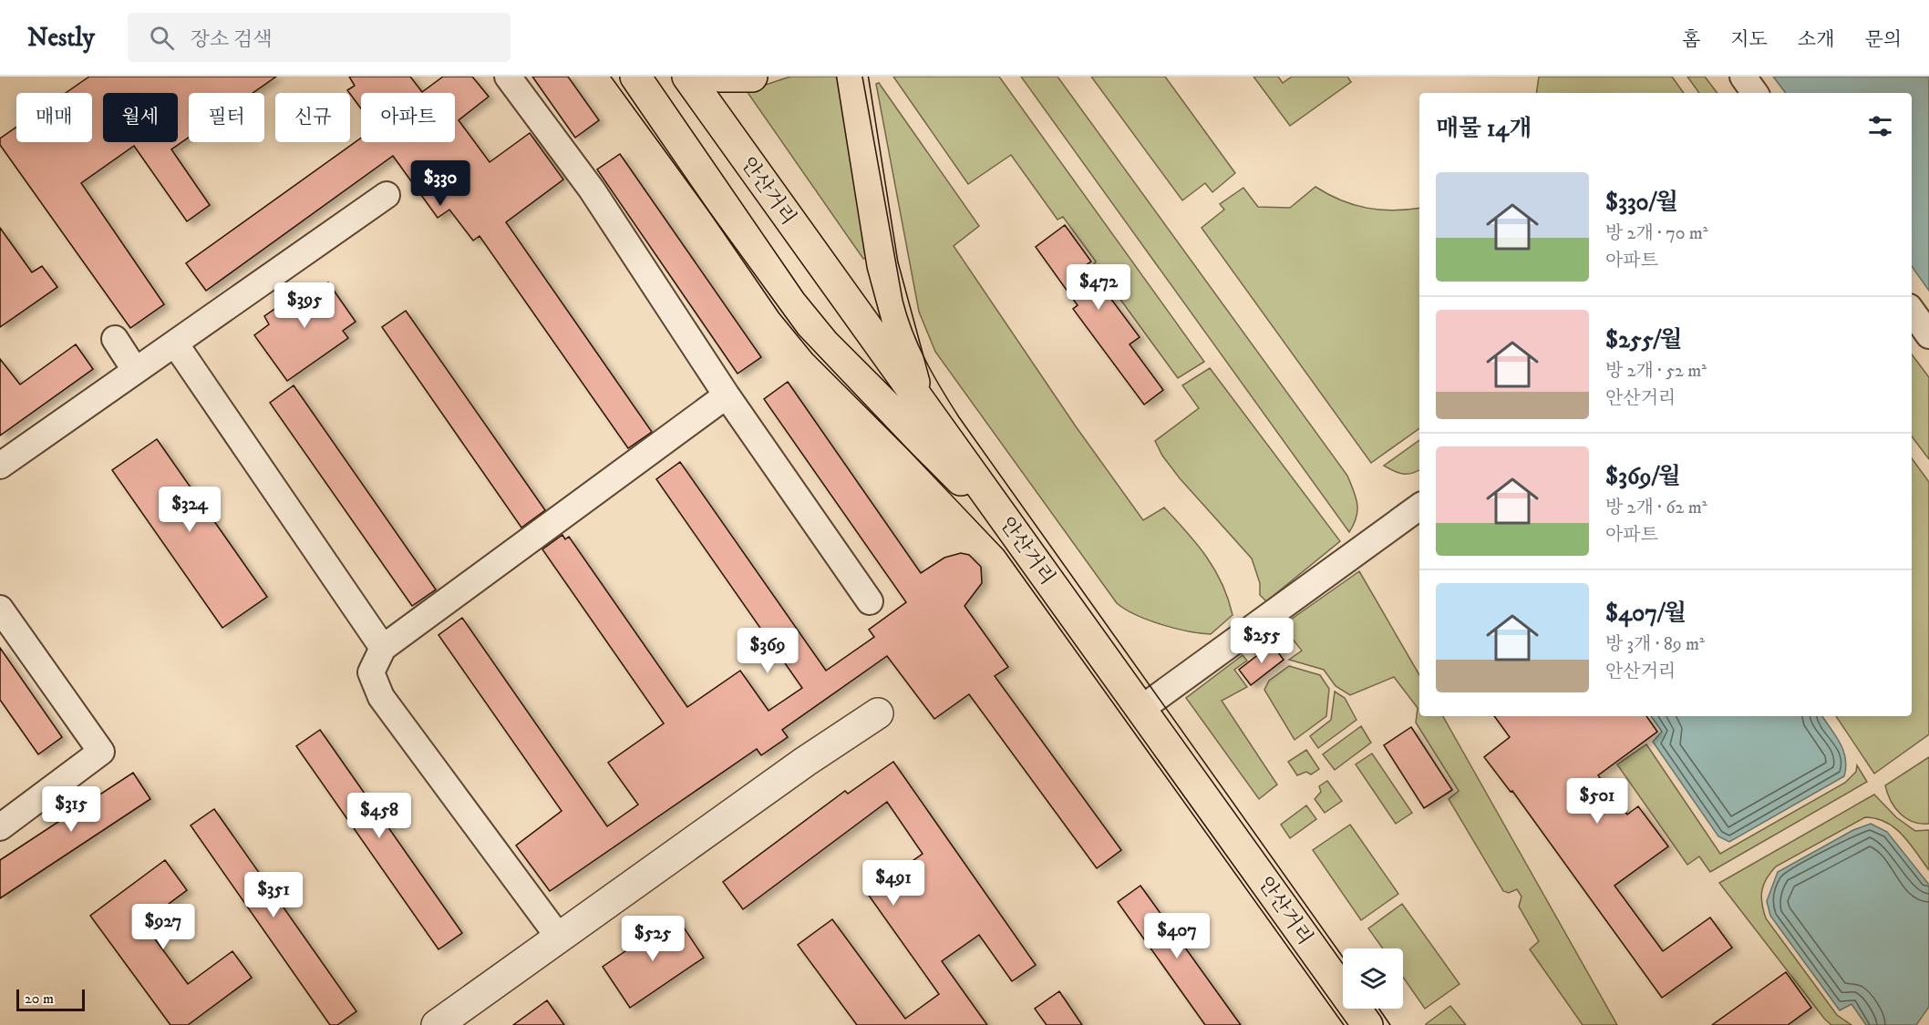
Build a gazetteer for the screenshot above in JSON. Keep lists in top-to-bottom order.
{
  "streets": {
    "main road": ["안산거리"]
  },
  "scale_bar": "20 m",
  "page": {
    "header": "Nestly",
    "search": "장소 검색",
    "nav": [
      "홈",
      "지도",
      "소개",
      "문의"
    ],
    "chip": [
      "매매",
      "월세",
      "필터",
      "신규",
      "아파트"
    ],
    "heading": "매물 14개",
    "list": [
      {
        "name": "$330/월",
        "note": "방 2개 · 70 m² · 아파트"
      },
      {
        "name": "$255/월",
        "note": "방 2개 · 52 m² · 안산거리"
      },
      {
        "name": "$369/월",
        "note": "방 2개 · 62 m² · 아파트"
      },
      {
        "name": "$407/월",
        "note": "방 3개 · 89 m² · 안산거리"
      }
    ],
    "price": [
      "$330",
      "$472",
      "$395",
      "$324",
      "$255",
      "$369",
      "$501",
      "$315",
      "$458",
      "$491",
      "$351",
      "$927",
      "$407",
      "$525"
    ],
    "scale": "20 m"
  }
}
